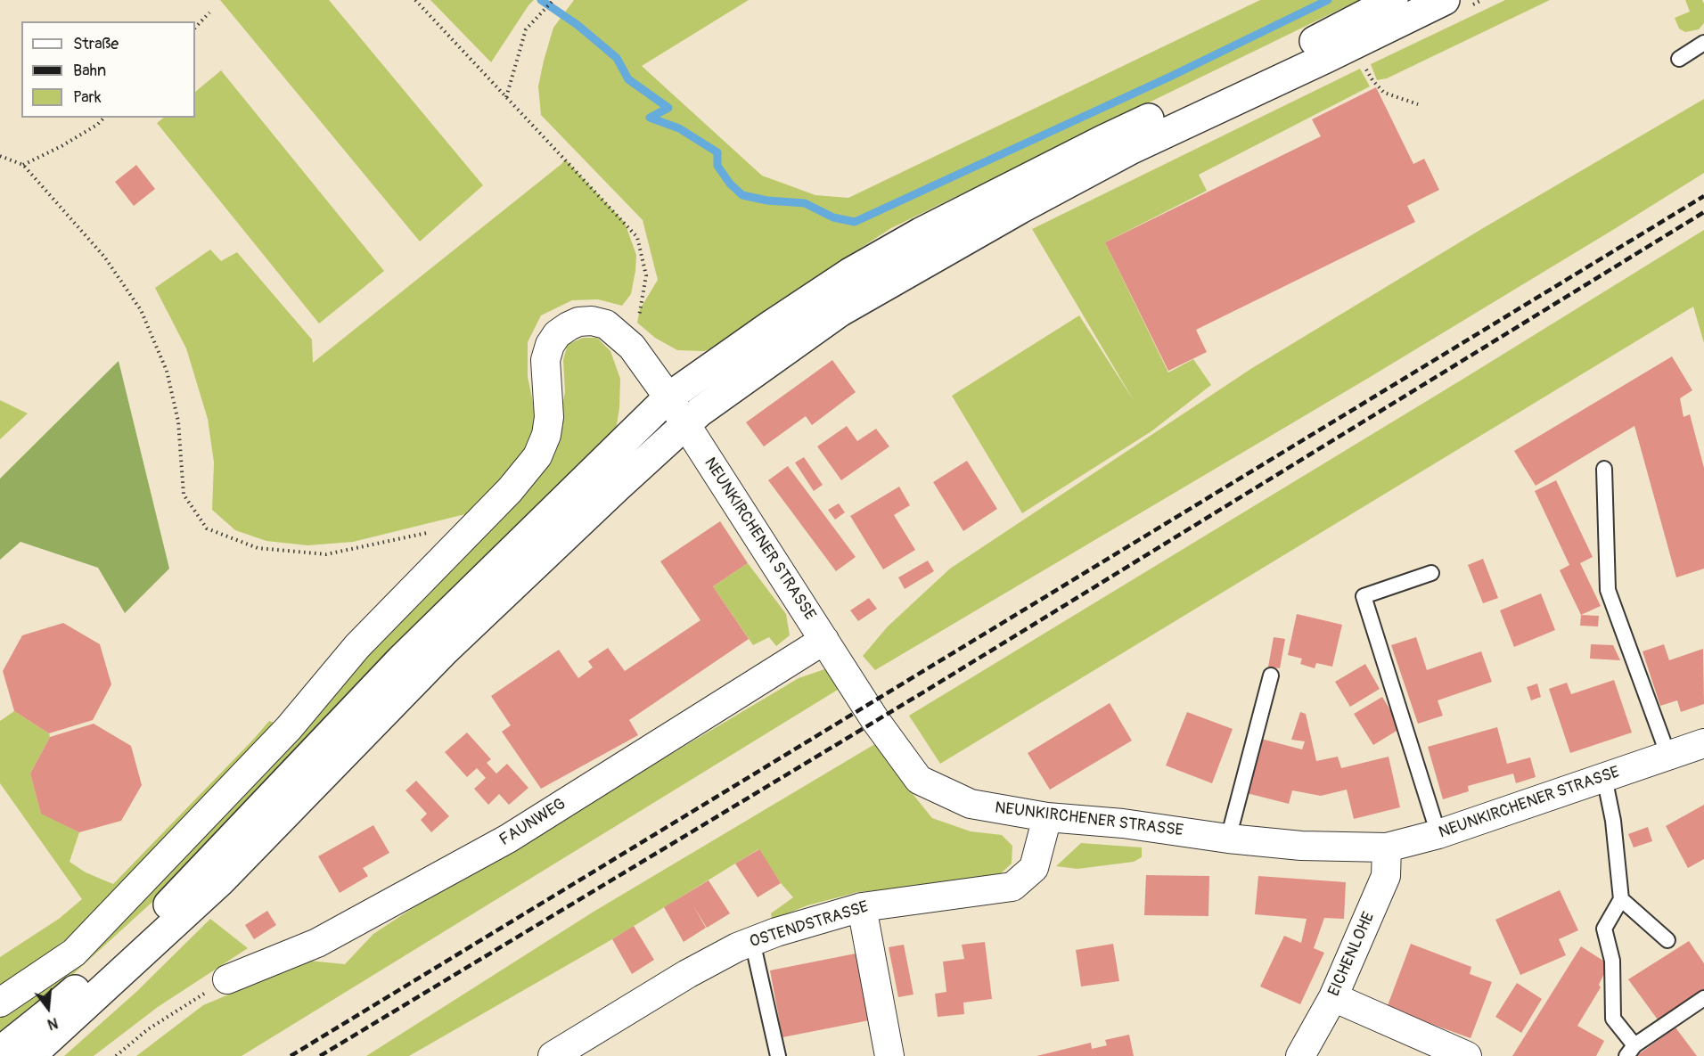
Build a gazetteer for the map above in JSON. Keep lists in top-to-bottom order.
{
  "streets": {
    "street": [
      "NEUNKIRCHENER STRASSE",
      "FAUNWEG",
      "OSTENDSTRASSE",
      "EICHENLOHE"
    ]
  },
  "crossings": [
    ["NEUNKIRCHENER STRASSE", "FAUNWEG"],
    ["NEUNKIRCHENER STRASSE", "OSTENDSTRASSE"],
    ["NEUNKIRCHENER STRASSE", "EICHENLOHE"]
  ],
  "legend": ["Straße", "Bahn", "Park"],
  "north": "bottom"
}
